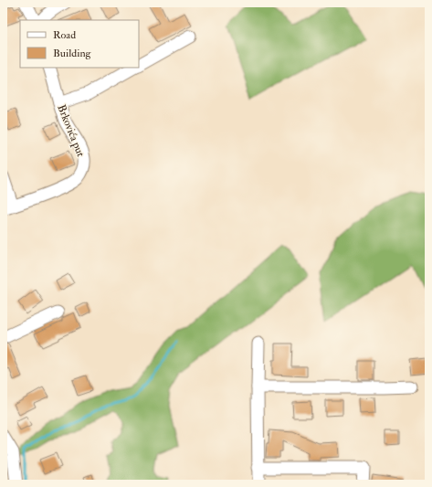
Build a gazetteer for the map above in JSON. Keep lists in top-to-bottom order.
{
  "streets": {
    "street": ["Brkovića put"]
  },
  "legend": ["Road", "Building"]
}
